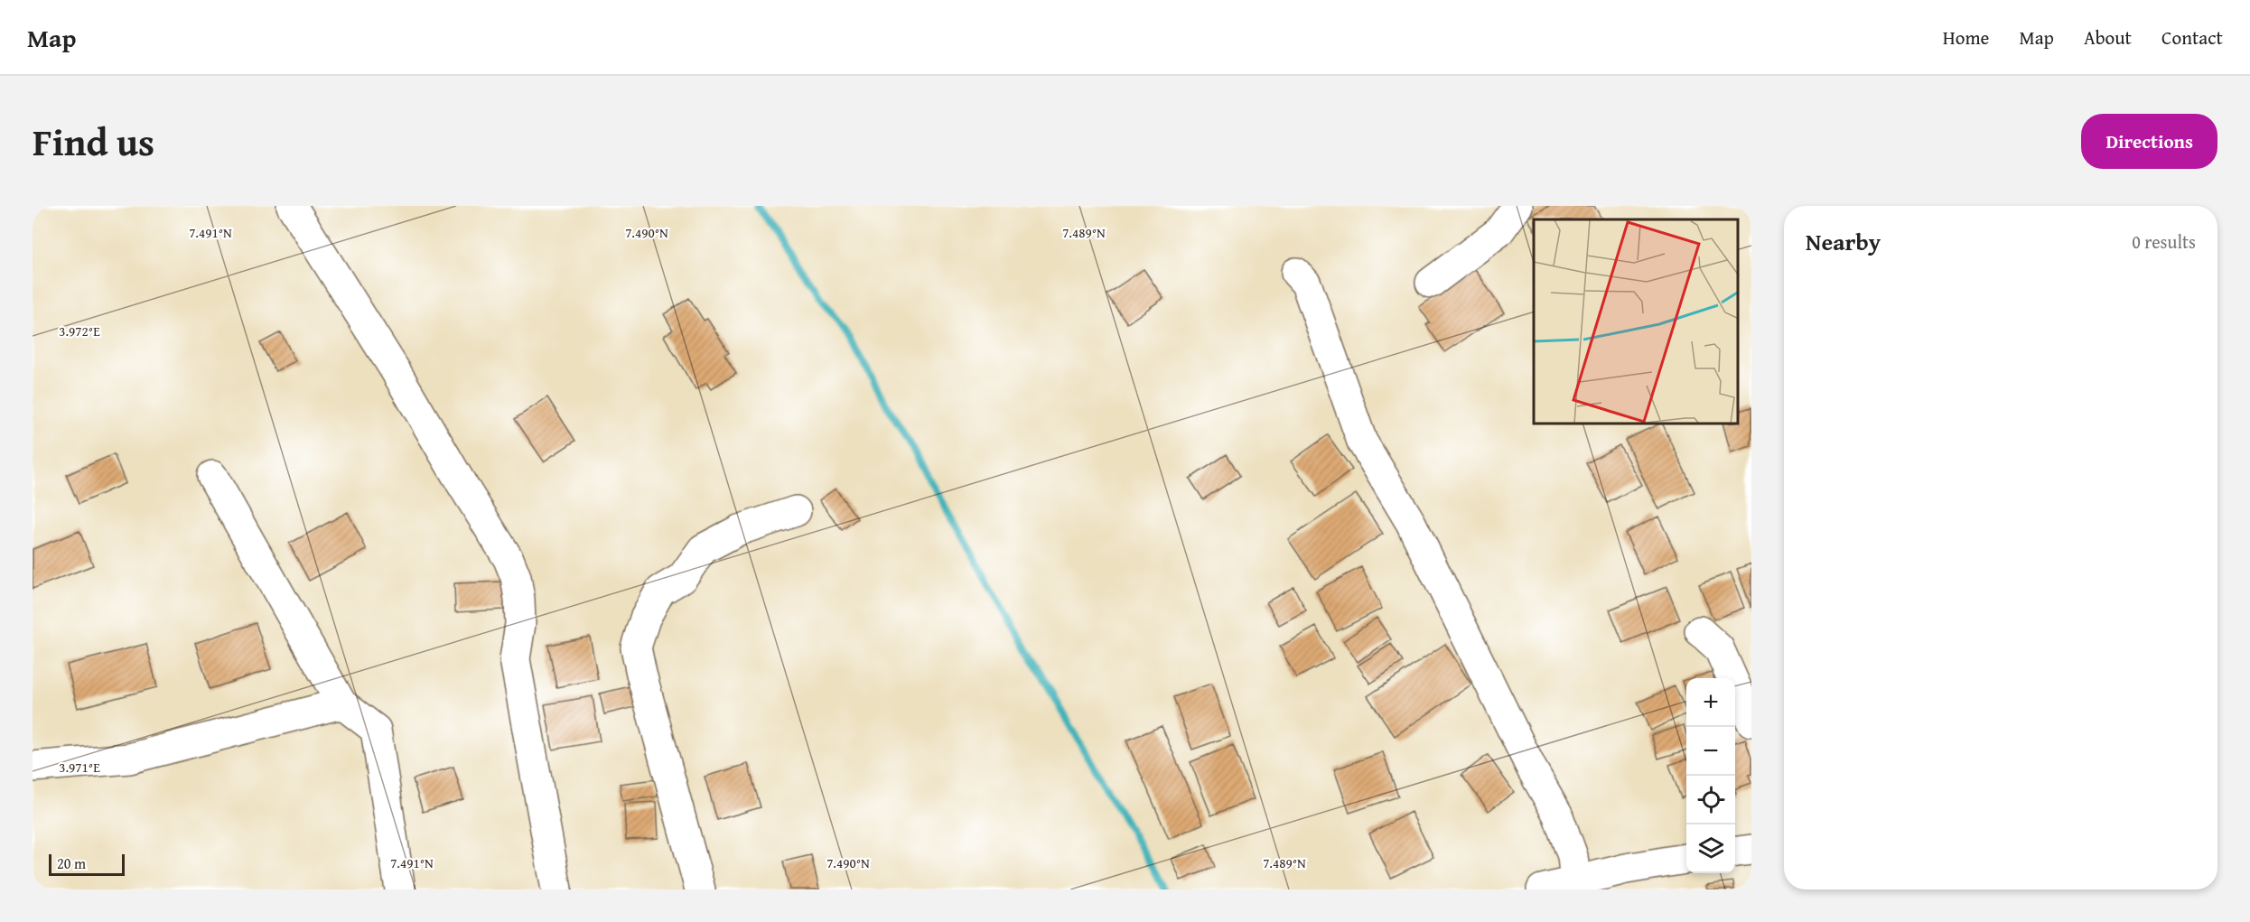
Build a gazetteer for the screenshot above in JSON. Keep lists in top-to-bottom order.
{
  "scale_bar": "20 m",
  "page": {
    "header": "Map",
    "nav": [
      "Home",
      "Map",
      "About",
      "Contact"
    ],
    "title": "Find us",
    "buttons": "Directions",
    "heading": ["Nearby", "0 results"],
    "map_buttons": ["+", "−"],
    "scale": "20 m"
  },
  "coordinates": [
    "7.491°N",
    "7.490°N",
    "7.489°N",
    "3.972°E",
    "3.971°E"
  ]
}
